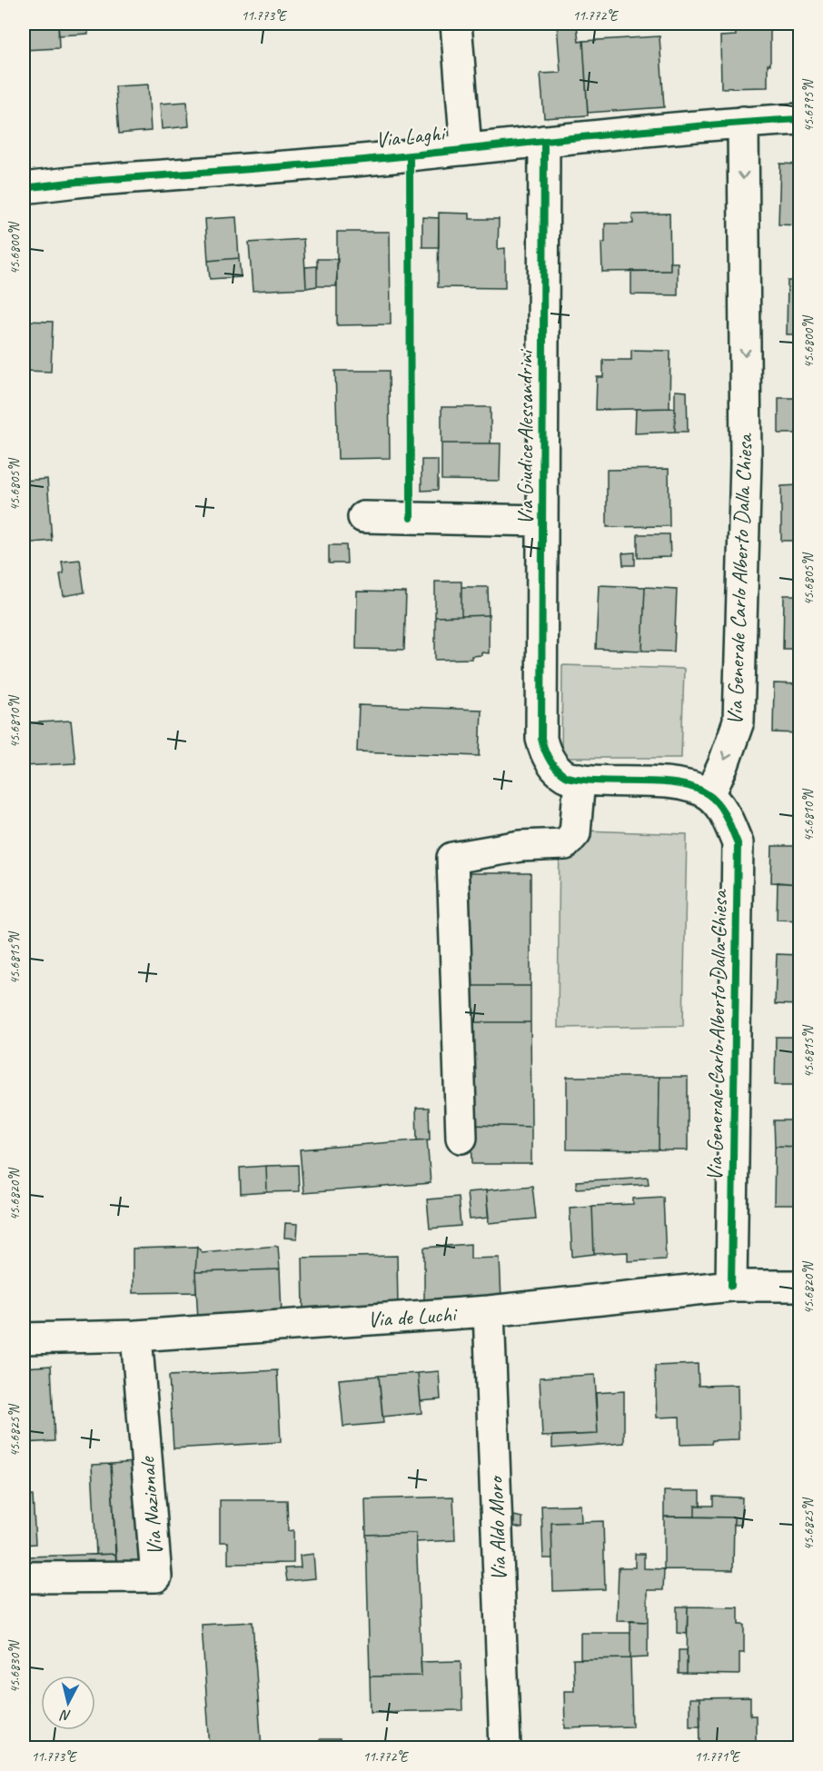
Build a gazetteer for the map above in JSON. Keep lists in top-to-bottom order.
{
  "streets": {
    "street": [
      "Via Laghi",
      "Via Giudice Alessandrini",
      "Via Generale Carlo Alberto Dalla Chiesa",
      "Via de Luchi",
      "Via Nazionale",
      "Via Aldo Moro"
    ]
  },
  "crossings": [
    ["Via Laghi", "Via Giudice Alessandrini"],
    ["Via Laghi", "Via Generale Carlo Alberto Dalla Chiesa"],
    ["Via Giudice Alessandrini", "Via Generale Carlo Alberto Dalla Chiesa"],
    ["Via Generale Carlo Alberto Dalla Chiesa", "Via de Luchi"],
    ["Via de Luchi", "Via Nazionale"],
    ["Via de Luchi", "Via Aldo Moro"]
  ],
  "one_way": ["Via Generale Carlo Alberto Dalla Chiesa"],
  "north": "bottom",
  "coordinates": [
    "11.773°E",
    "11.772°E",
    "45.6795°N",
    "45.6800°N",
    "45.6805°N",
    "45.6810°N",
    "45.6815°N",
    "45.6820°N",
    "45.6825°N",
    "45.6830°N",
    "11.771°E"
  ]
}
